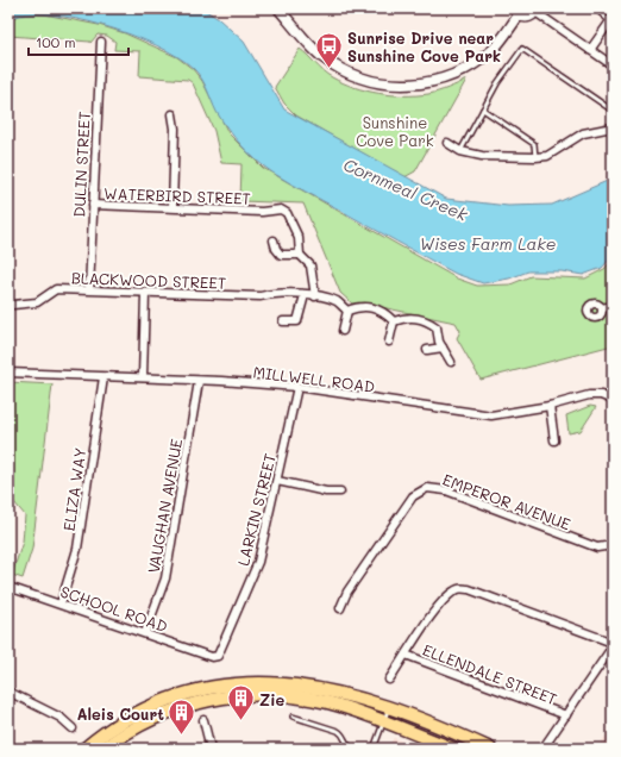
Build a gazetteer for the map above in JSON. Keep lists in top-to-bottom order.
{
  "streets": {
    "street": [
      "DULIN STREET",
      "WATERBIRD STREET",
      "BLACKWOOD STREET",
      "MILLWELL ROAD",
      "ELIZA WAY",
      "EMPEROR AVENUE",
      "VAUGHAN AVENUE",
      "LARKIN STREET",
      "SCHOOL ROAD",
      "ELLENDALE STREET"
    ]
  },
  "crossings": [
    ["DULIN STREET", "WATERBIRD STREET"],
    ["DULIN STREET", "BLACKWOOD STREET"],
    ["MILLWELL ROAD", "ELIZA WAY"],
    ["MILLWELL ROAD", "VAUGHAN AVENUE"],
    ["MILLWELL ROAD", "LARKIN STREET"],
    ["ELIZA WAY", "SCHOOL ROAD"],
    ["VAUGHAN AVENUE", "SCHOOL ROAD"],
    ["LARKIN STREET", "SCHOOL ROAD"]
  ],
  "water": ["Cornmeal Creek", "Wises Farm Lake"],
  "parks": ["Sunshine Cove Park"],
  "places": {
    "bus stop": ["Sunrise Drive near Sunshine Cove Park"],
    "building": ["Zie", "Aleis Court"]
  },
  "scale_bar": "100 m"
}
